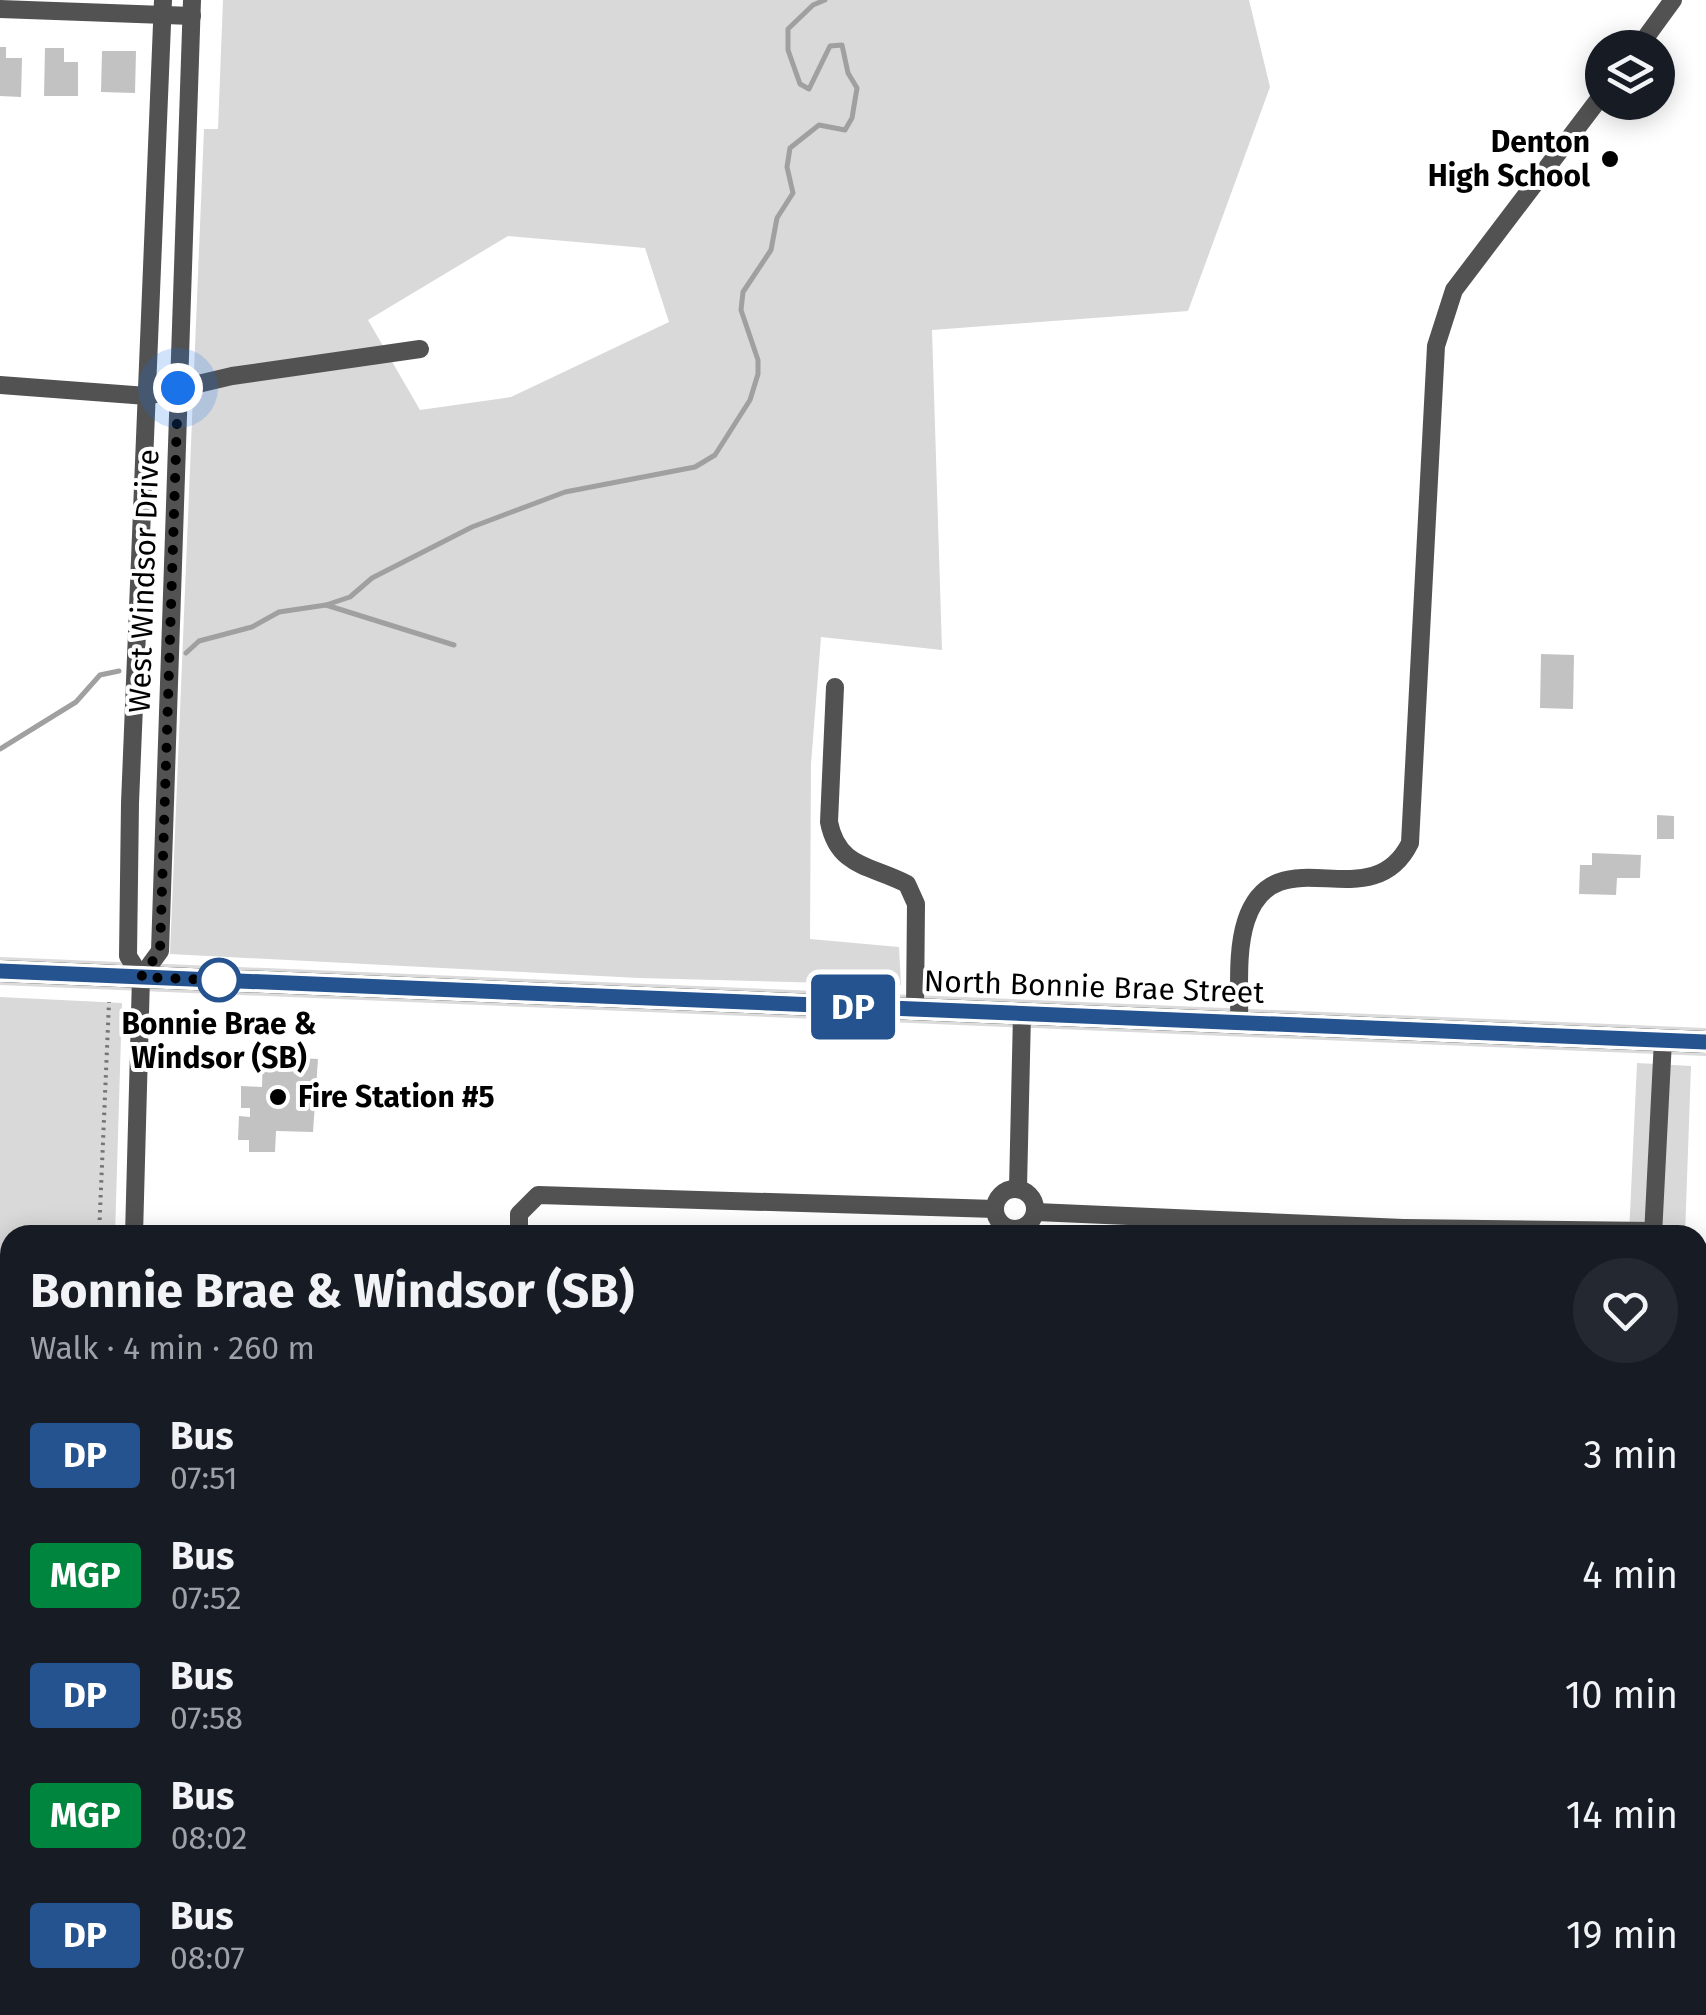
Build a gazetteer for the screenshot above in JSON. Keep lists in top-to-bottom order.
{
  "streets": {
    "main road": ["North Bonnie Brae Street"],
    "street": ["West Windsor Drive"]
  },
  "crossings": [
    ["West Windsor Drive", "North Bonnie Brae Street"]
  ],
  "places": ["Denton High School", "Bonnie Brae & Windsor (SB)", "Fire Station #5"],
  "lines": ["bus line DP"],
  "page": {
    "on_map": "DP",
    "heading": ["Bonnie Brae & Windsor (SB)", "Walk · 4 min · 260 m"],
    "list": [
      {
        "mark": "DP",
        "name": "Bus",
        "note": "07:51",
        "value": "3 min"
      },
      {
        "mark": "MGP",
        "name": "Bus",
        "note": "07:52",
        "value": "4 min"
      },
      {
        "mark": "DP",
        "name": "Bus",
        "note": "07:58",
        "value": "10 min"
      },
      {
        "mark": "MGP",
        "name": "Bus",
        "note": "08:02",
        "value": "14 min"
      },
      {
        "mark": "DP",
        "name": "Bus",
        "note": "08:07",
        "value": "19 min"
      }
    ]
  }
}
